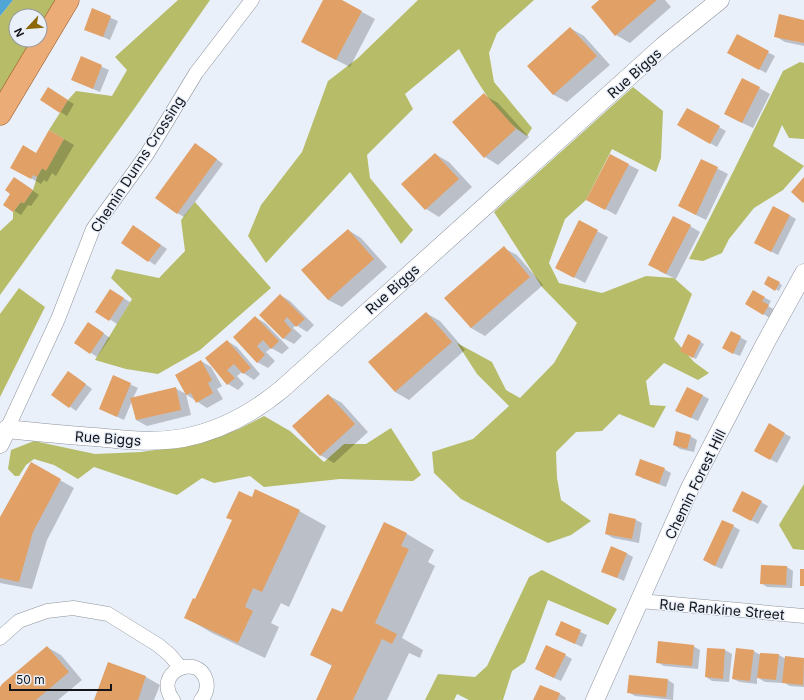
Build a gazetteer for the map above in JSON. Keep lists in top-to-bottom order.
{
  "streets": {
    "street": [
      "Rue Biggs",
      "Chemin Dunns Crossing",
      "Chemin Forest Hill",
      "Rue Rankine Street"
    ]
  },
  "crossings": [
    ["Rue Biggs", "Chemin Dunns Crossing"],
    ["Chemin Forest Hill", "Rue Rankine Street"]
  ],
  "scale_bar": "50 m",
  "north": "bottom left"
}
